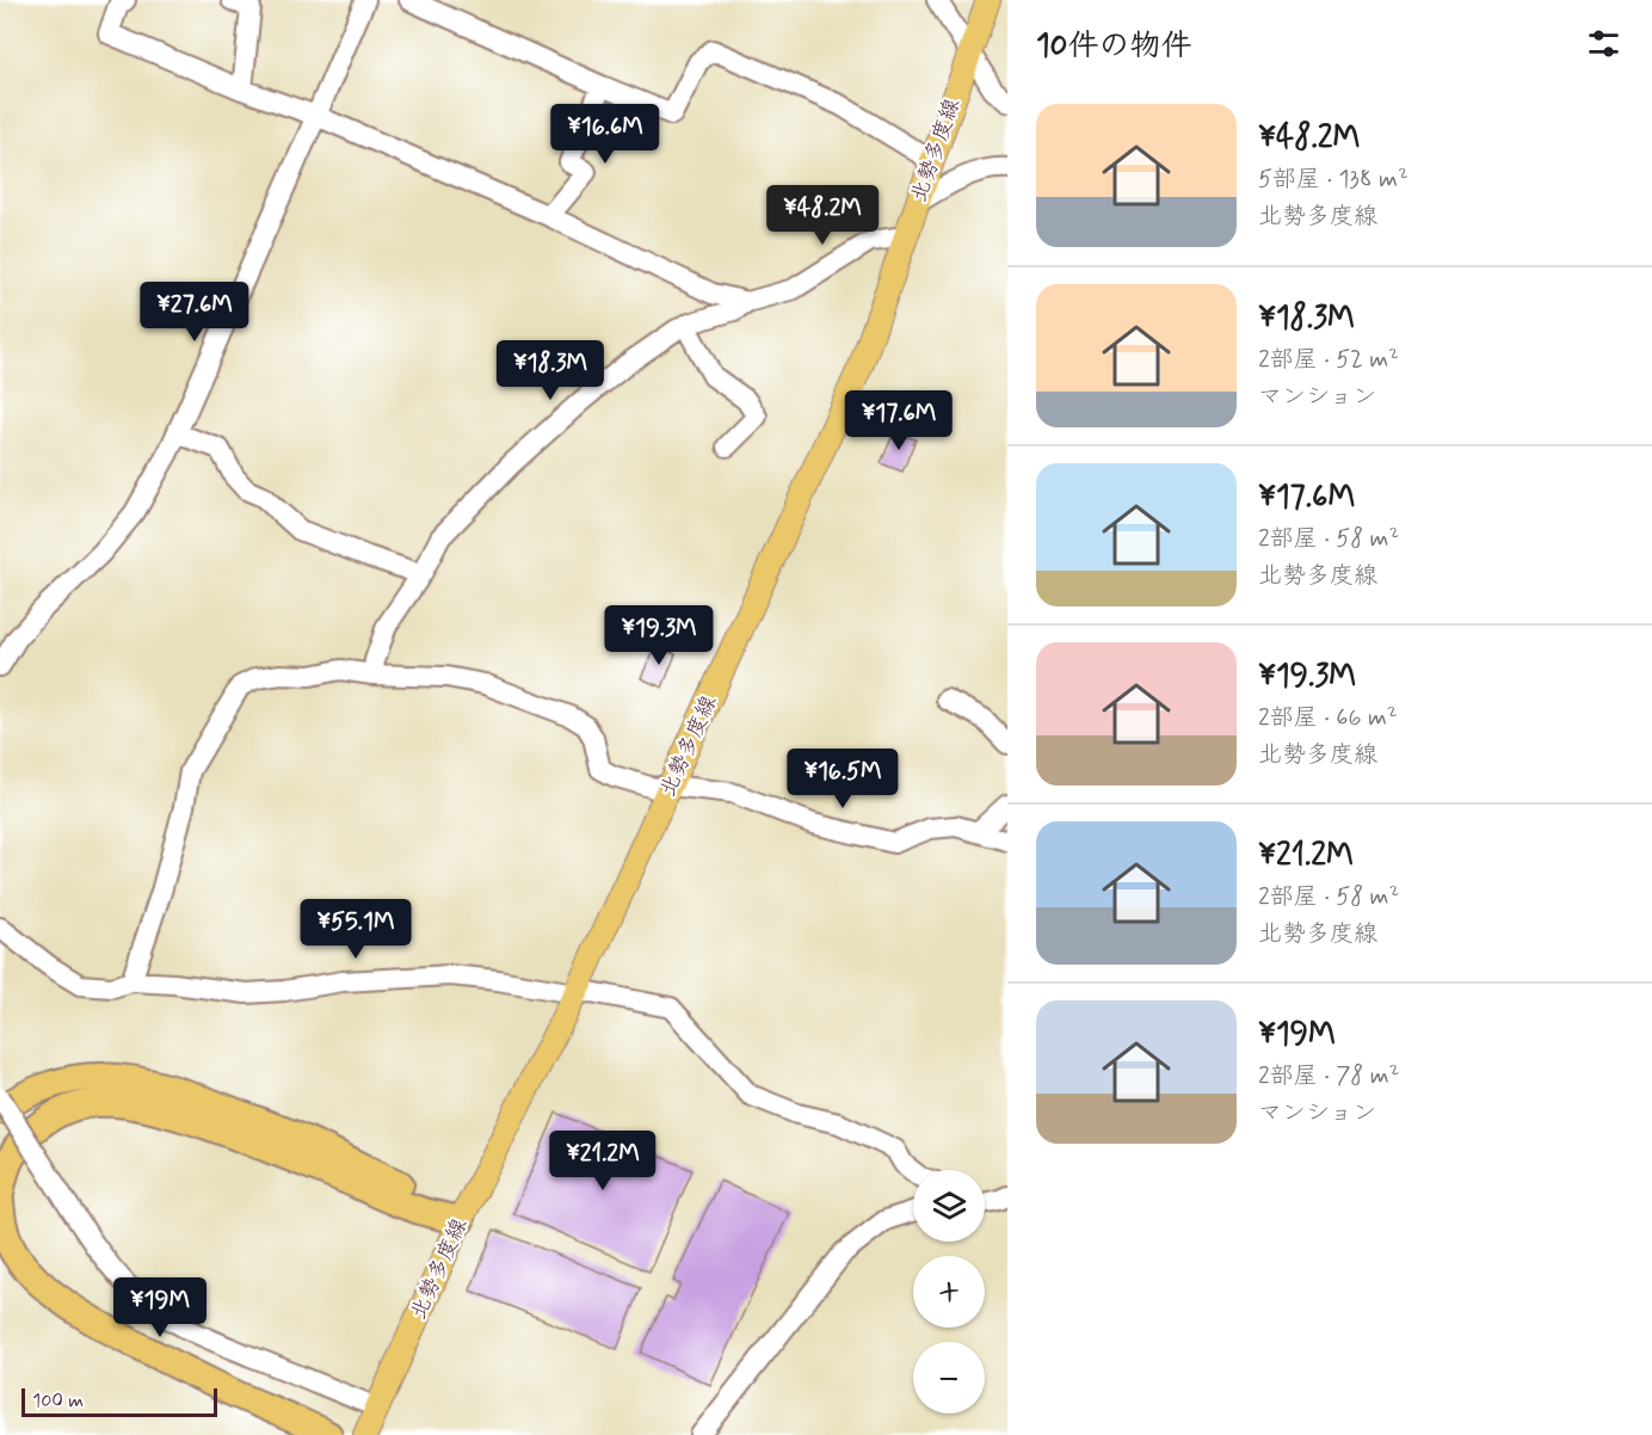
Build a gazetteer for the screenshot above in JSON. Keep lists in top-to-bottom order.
{
  "streets": {
    "main road": ["北勢多度線"]
  },
  "scale_bar": "100 m",
  "page": {
    "heading": "10件の物件",
    "list": [
      {
        "name": "¥48.2M",
        "note": "5部屋 · 138 m² · 北勢多度線"
      },
      {
        "name": "¥18.3M",
        "note": "2部屋 · 52 m² · マンション"
      },
      {
        "name": "¥17.6M",
        "note": "2部屋 · 58 m² · 北勢多度線"
      },
      {
        "name": "¥19.3M",
        "note": "2部屋 · 66 m² · 北勢多度線"
      },
      {
        "name": "¥21.2M",
        "note": "2部屋 · 58 m² · 北勢多度線"
      },
      {
        "name": "¥19M",
        "note": "2部屋 · 78 m² · マンション"
      }
    ],
    "price": [
      "¥16.6M",
      "¥48.2M",
      "¥27.6M",
      "¥18.3M",
      "¥17.6M",
      "¥19.3M",
      "¥16.5M",
      "¥55.1M",
      "¥21.2M",
      "¥19M"
    ],
    "map_buttons": ["+", "−"],
    "scale": "100 m"
  }
}
